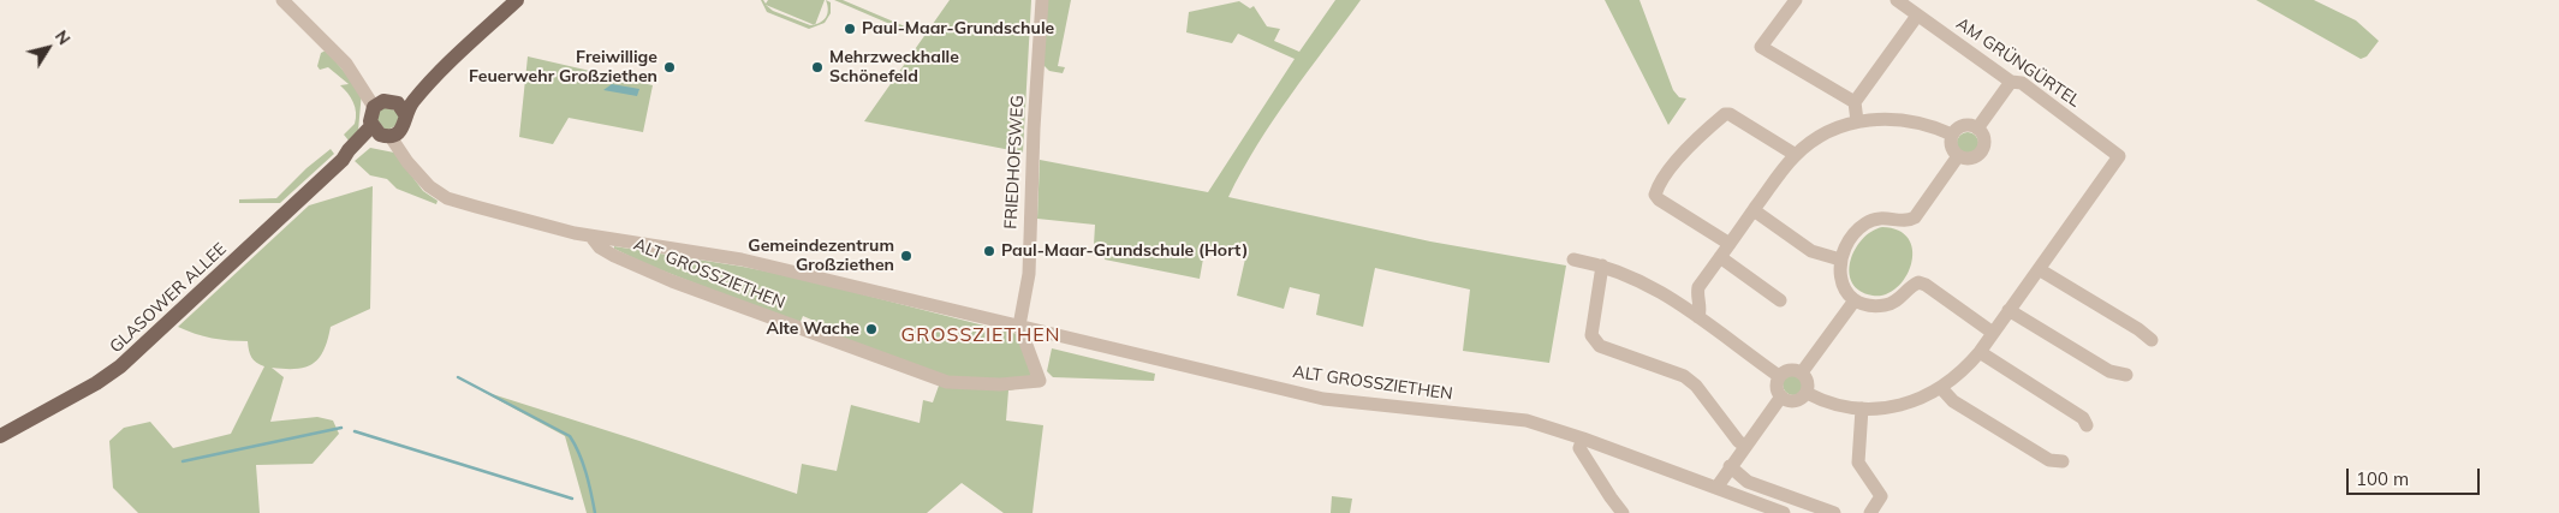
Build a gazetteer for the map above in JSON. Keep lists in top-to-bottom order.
{
  "streets": {
    "main road": ["GLASOWER ALLEE"],
    "street": ["AM GRÜNGÜRTEL", "FRIEDHOFSWEG", "ALT GROSSZIETHEN"]
  },
  "crossings": [
    ["FRIEDHOFSWEG", "ALT GROSSZIETHEN"],
    ["ALT GROSSZIETHEN", "GLASOWER ALLEE"]
  ],
  "districts": ["GROSSZIETHEN"],
  "places": [
    "Paul-Maar-Grundschule",
    "Freiwillige Feuerwehr Großziethen",
    "Mehrzweckhalle Schönefeld",
    "Paul-Maar-Grundschule (Hort)",
    "Gemeindezentrum Großziethen",
    "Alte Wache"
  ],
  "scale_bar": "100 m",
  "north": "top right"
}
